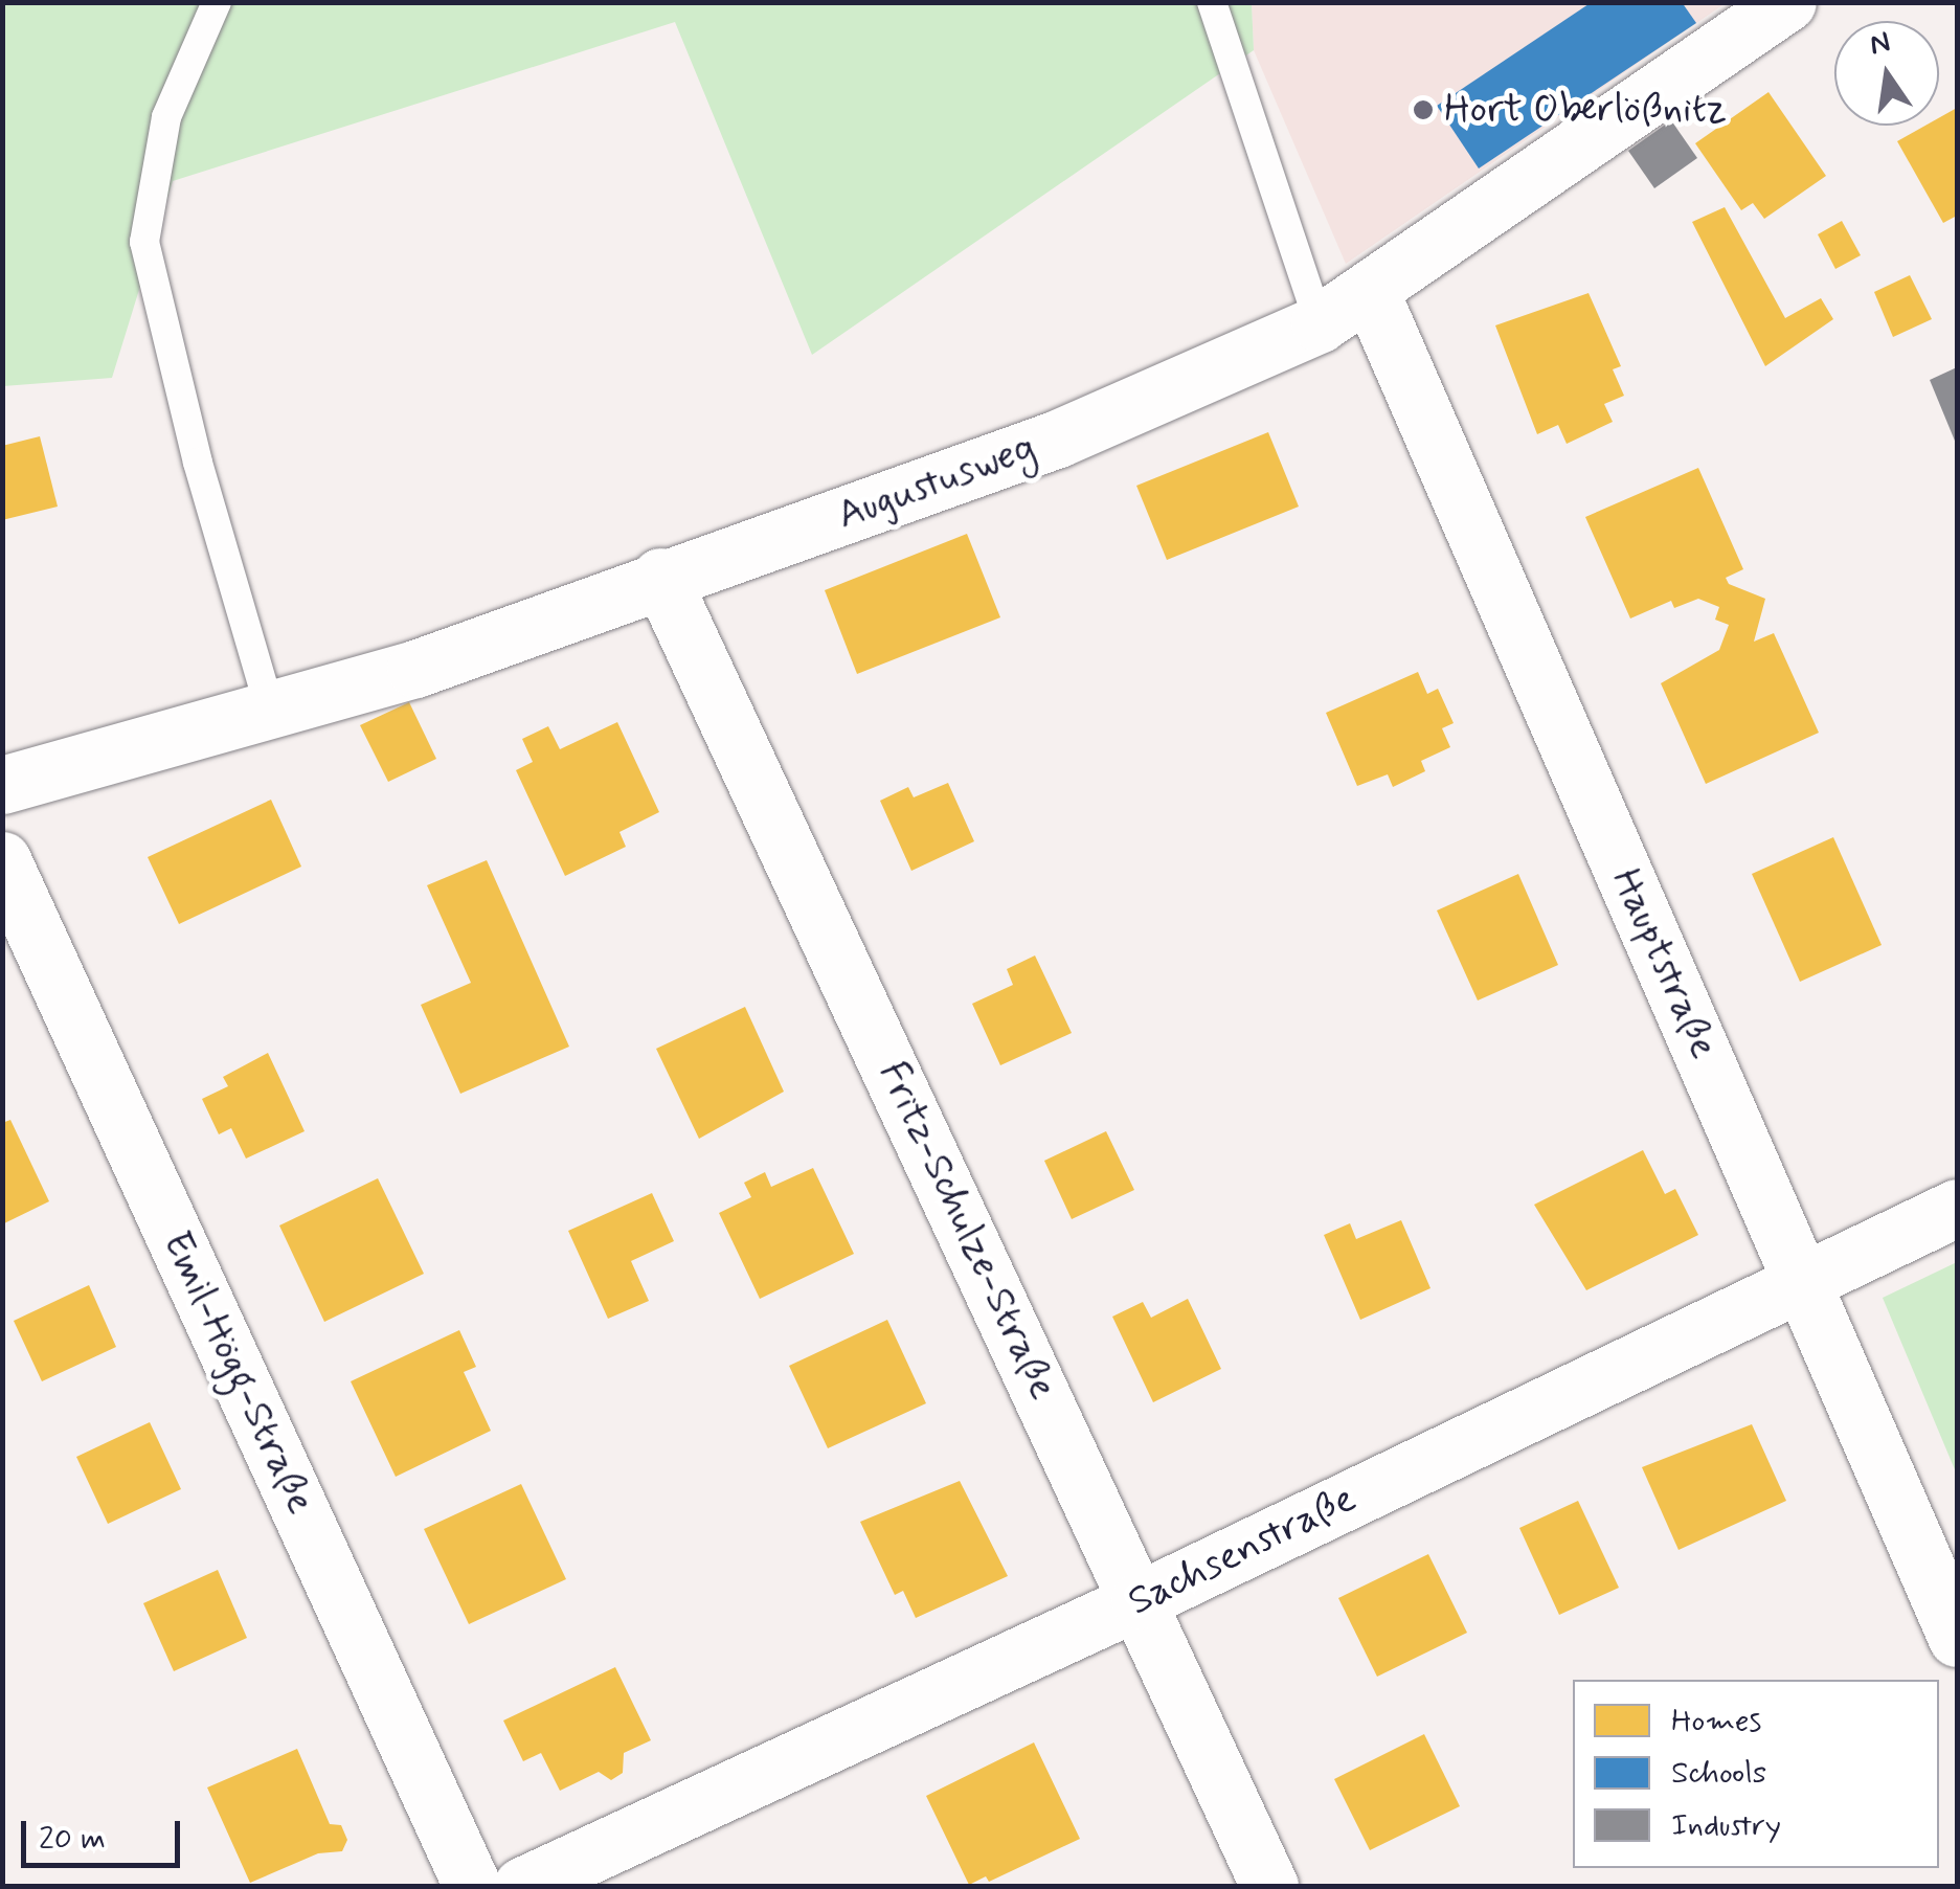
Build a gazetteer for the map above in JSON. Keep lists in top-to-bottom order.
{
  "streets": {
    "street": [
      "Augustusweg",
      "Hauptstraße",
      "Fritz-Schulze-Straße",
      "Emil-Högg-Straße",
      "Sachsenstraße"
    ]
  },
  "crossings": [
    ["Augustusweg", "Hauptstraße"],
    ["Augustusweg", "Fritz-Schulze-Straße"],
    ["Hauptstraße", "Sachsenstraße"],
    ["Fritz-Schulze-Straße", "Sachsenstraße"]
  ],
  "places": ["Hort Oberlößnitz"],
  "legend": ["Homes", "Schools", "Industry"],
  "scale_bar": "20 m",
  "north": "top"
}
